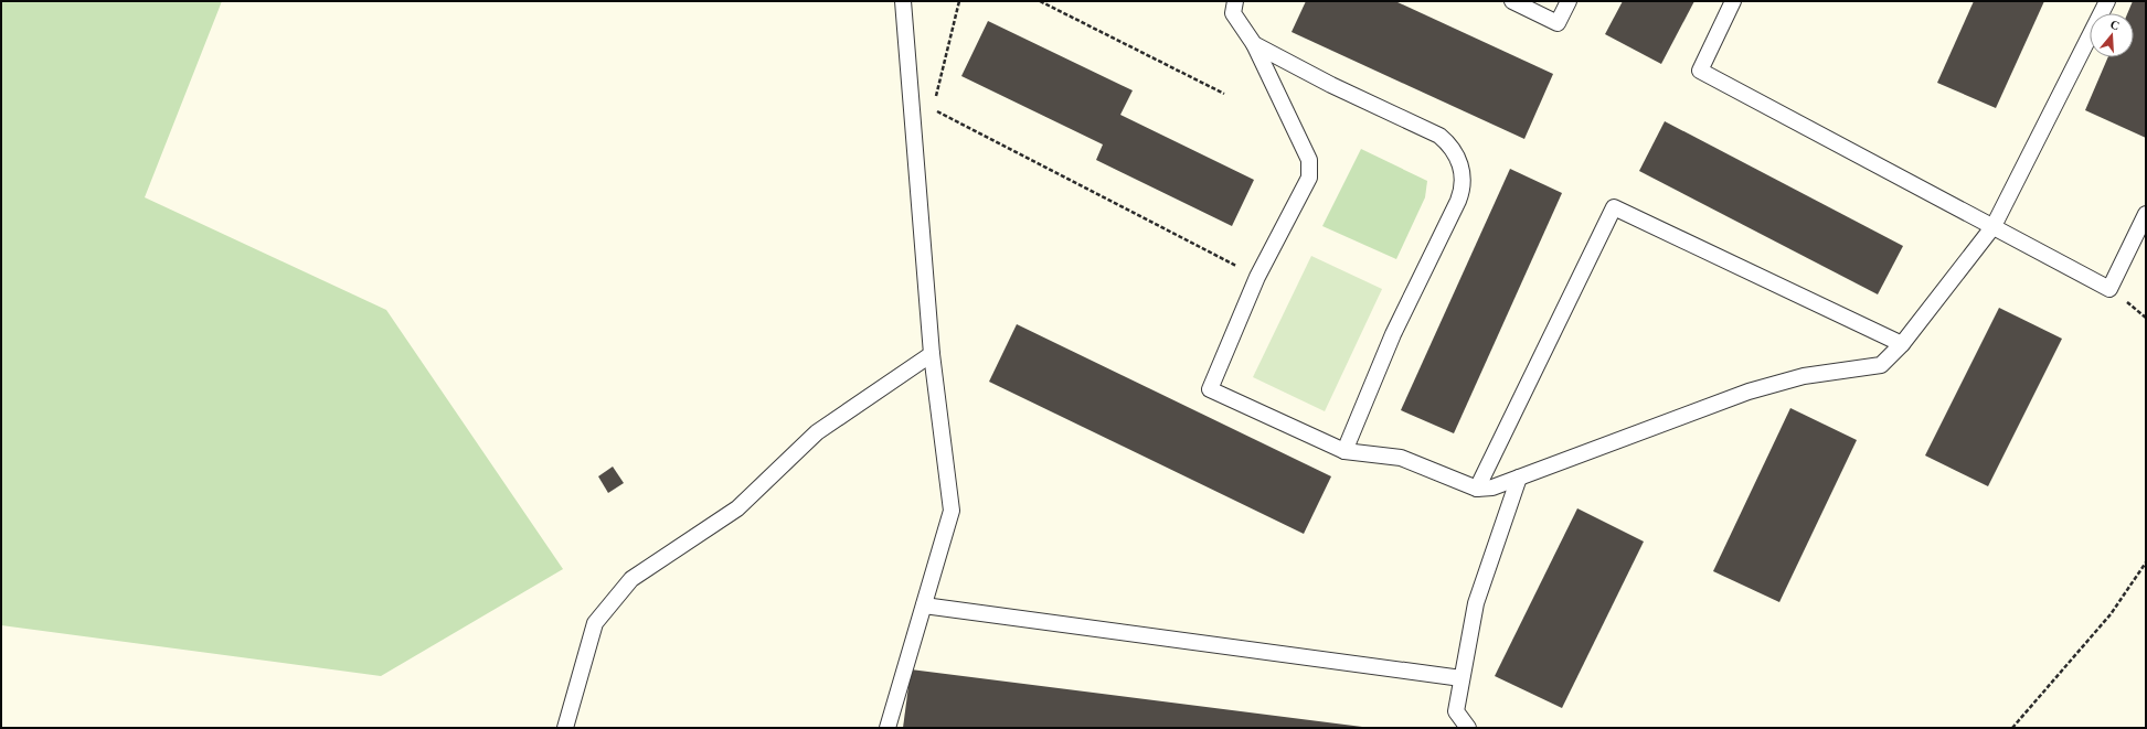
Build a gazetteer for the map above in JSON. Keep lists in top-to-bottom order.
{
  "north": "top"
}
